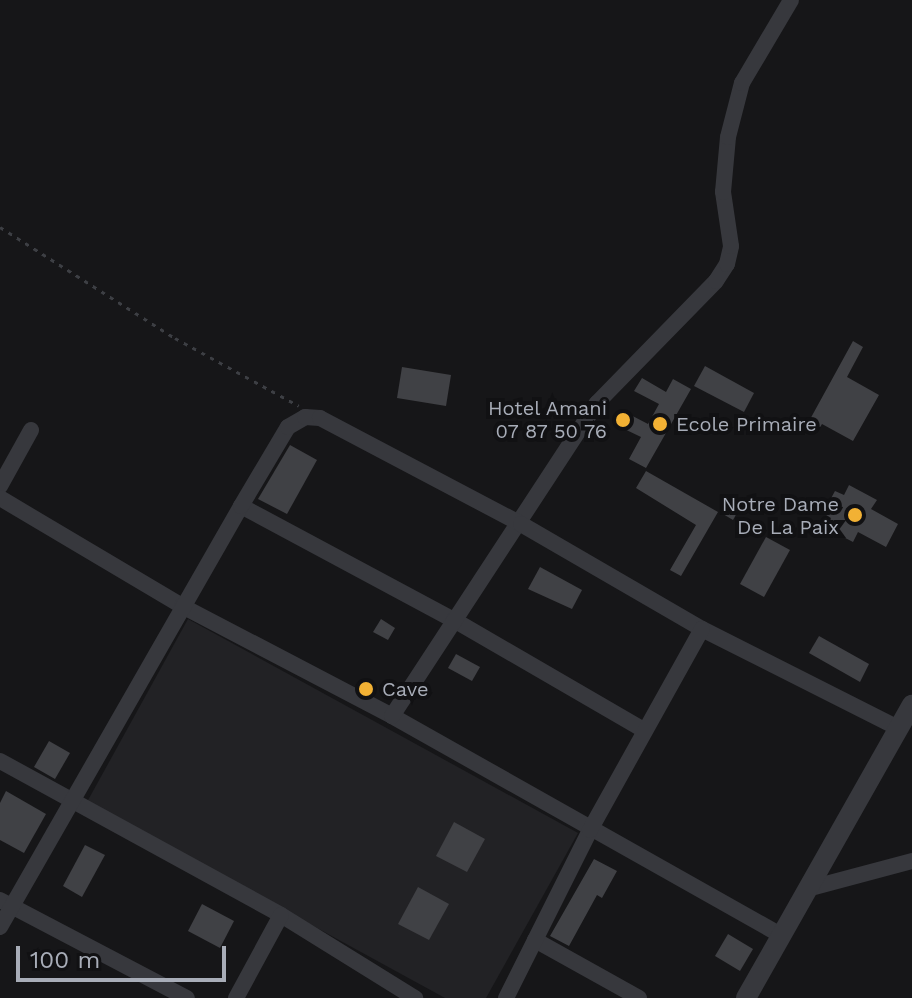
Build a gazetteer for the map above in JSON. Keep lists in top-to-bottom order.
{
  "places": [
    "Hotel Amani 07 87 50 76",
    "Ecole Primaire",
    "Notre Dame De La Paix",
    "Cave"
  ],
  "scale_bar": "100 m"
}
